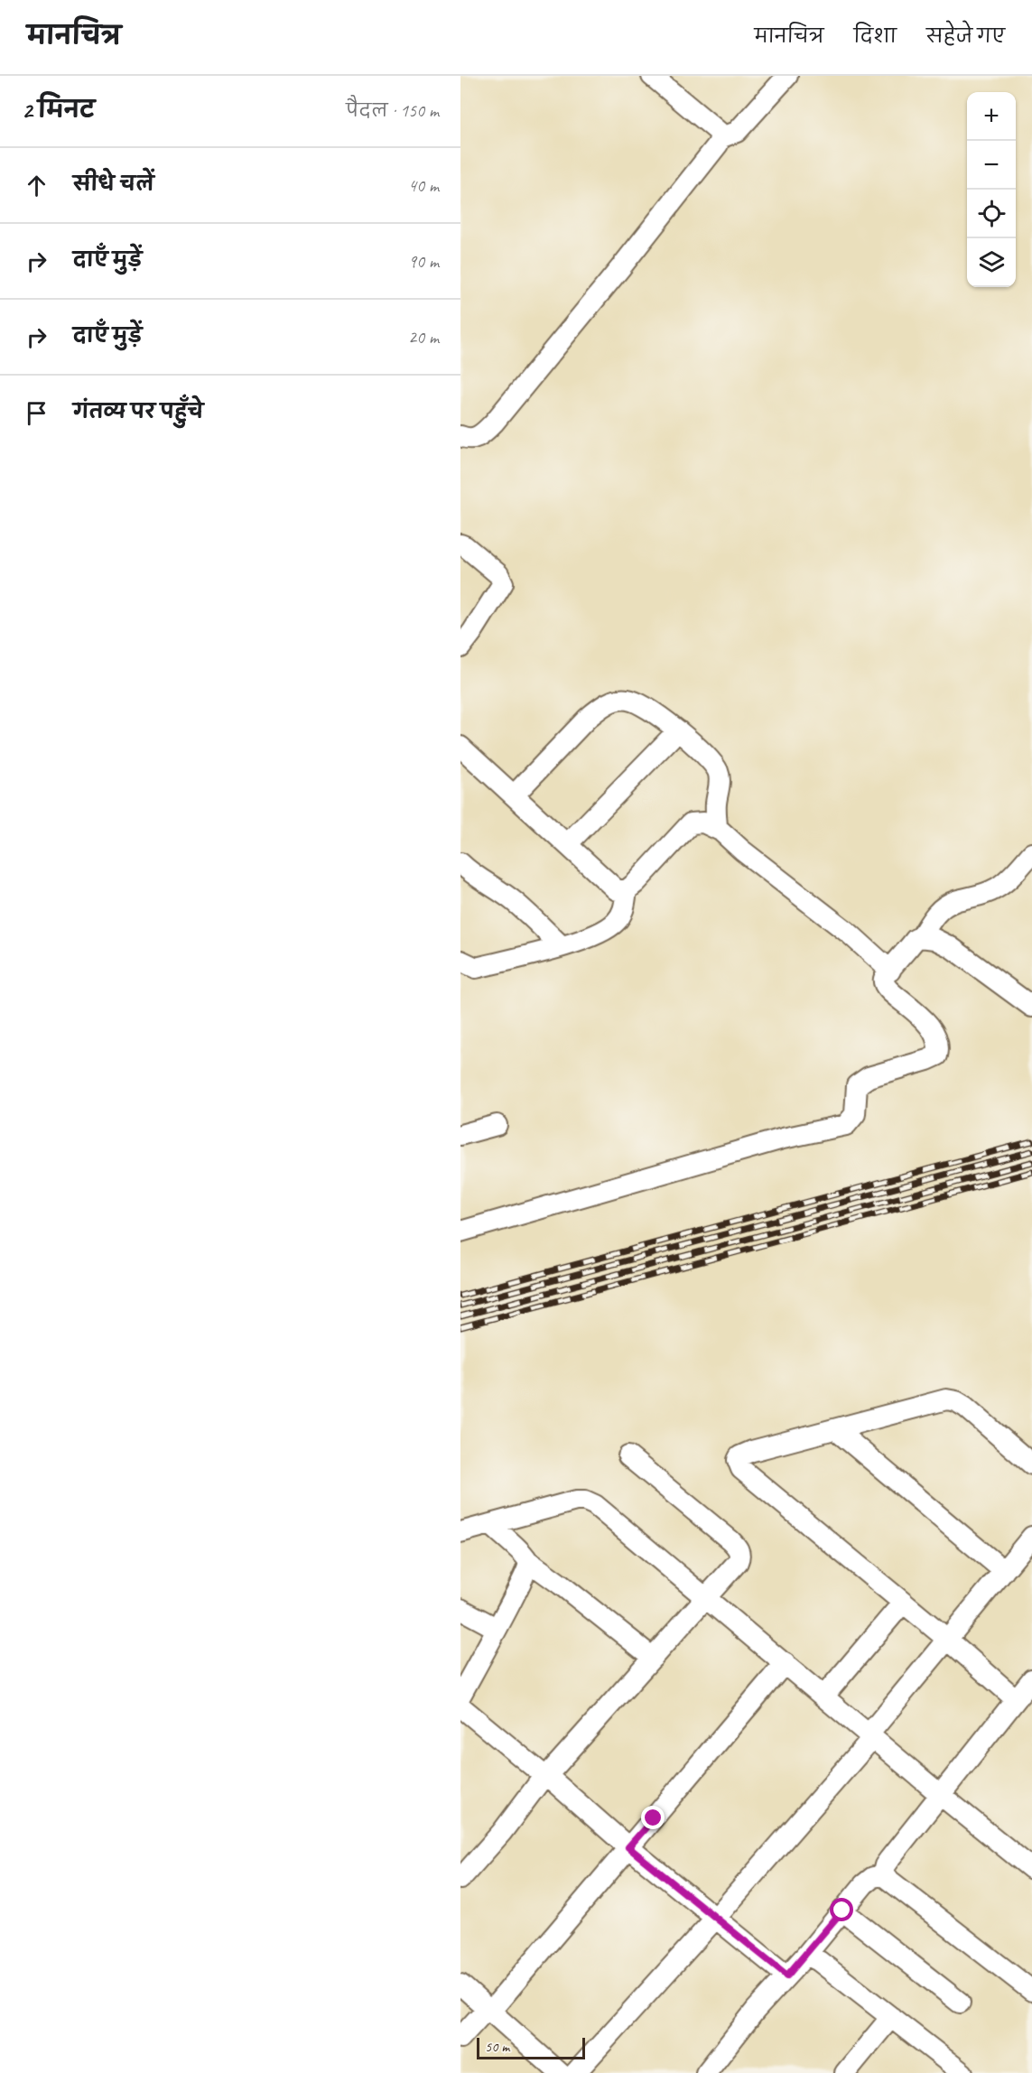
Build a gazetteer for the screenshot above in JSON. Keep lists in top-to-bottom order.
{
  "scale_bar": "50 m",
  "page": {
    "header": "मानचित्र",
    "nav": ["मानचित्र", "दिशा", "सहेजे गए"],
    "heading": ["2 मिनट", "पैदल · 150 m"],
    "map_buttons": ["+", "−"],
    "list": [
      ["सीधे चलें", "40 m"],
      ["दाएँ मुड़ें", "90 m"],
      ["दाएँ मुड़ें", "20 m"],
      "गंतव्य पर पहुँचे"
    ],
    "scale": "50 m"
  }
}
